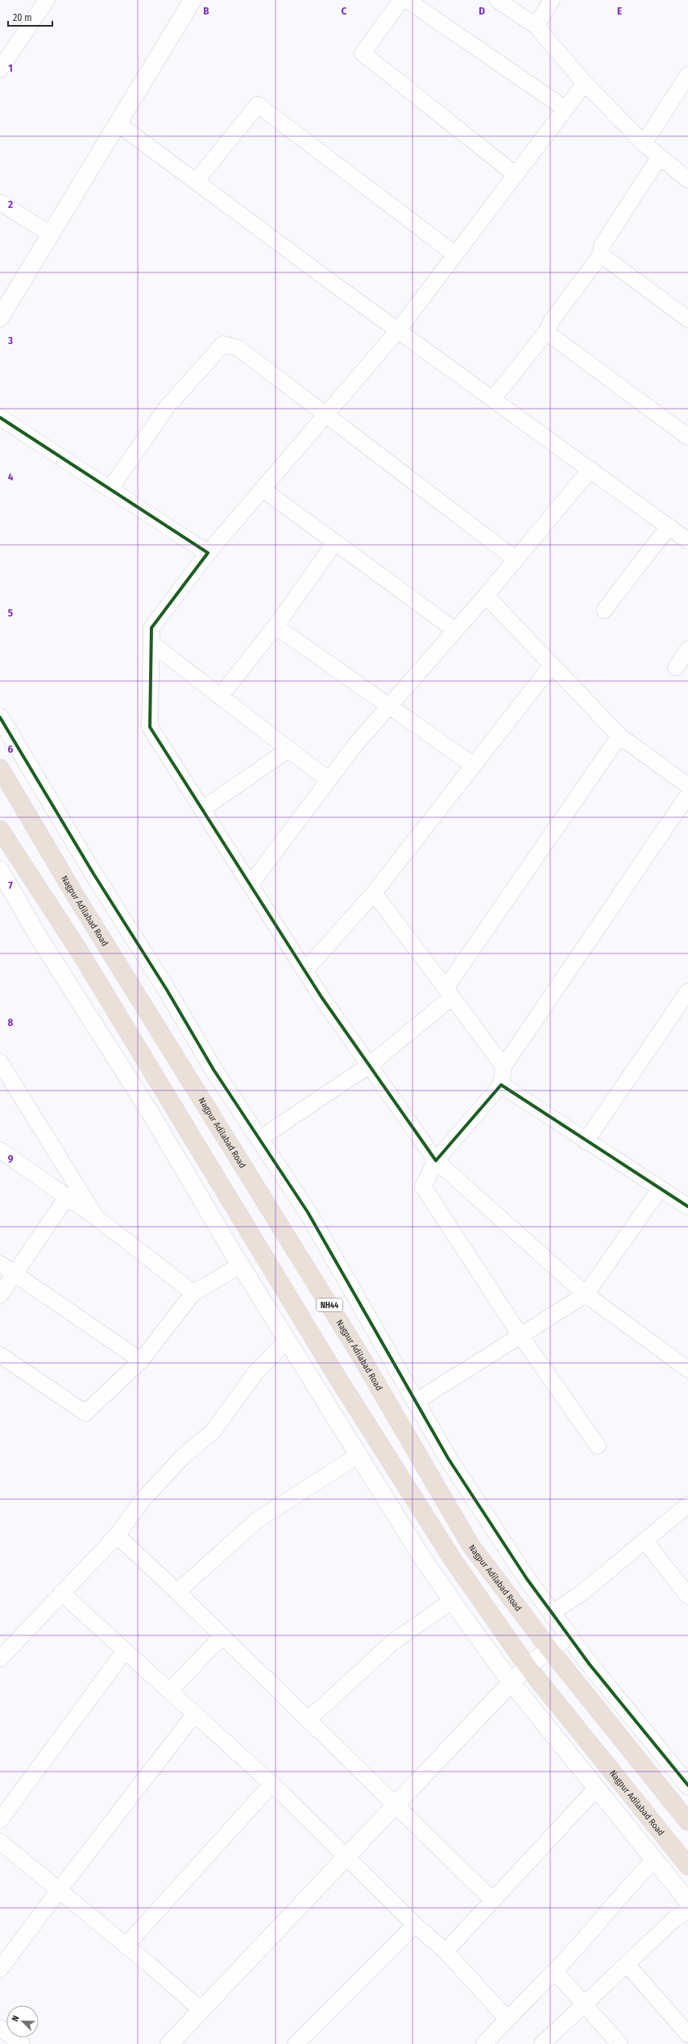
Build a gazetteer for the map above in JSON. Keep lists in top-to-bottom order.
{
  "streets": {
    "highway": ["Nagpur Adilabad Road", "NH44"]
  },
  "scale_bar": "20 m",
  "north": "top left",
  "grid": {
    "columns": [
      "B",
      "C",
      "D",
      "E"
    ],
    "rows": [
      "1",
      "2",
      "3",
      "4",
      "5",
      "6",
      "7",
      "8",
      "9"
    ]
  }
}
